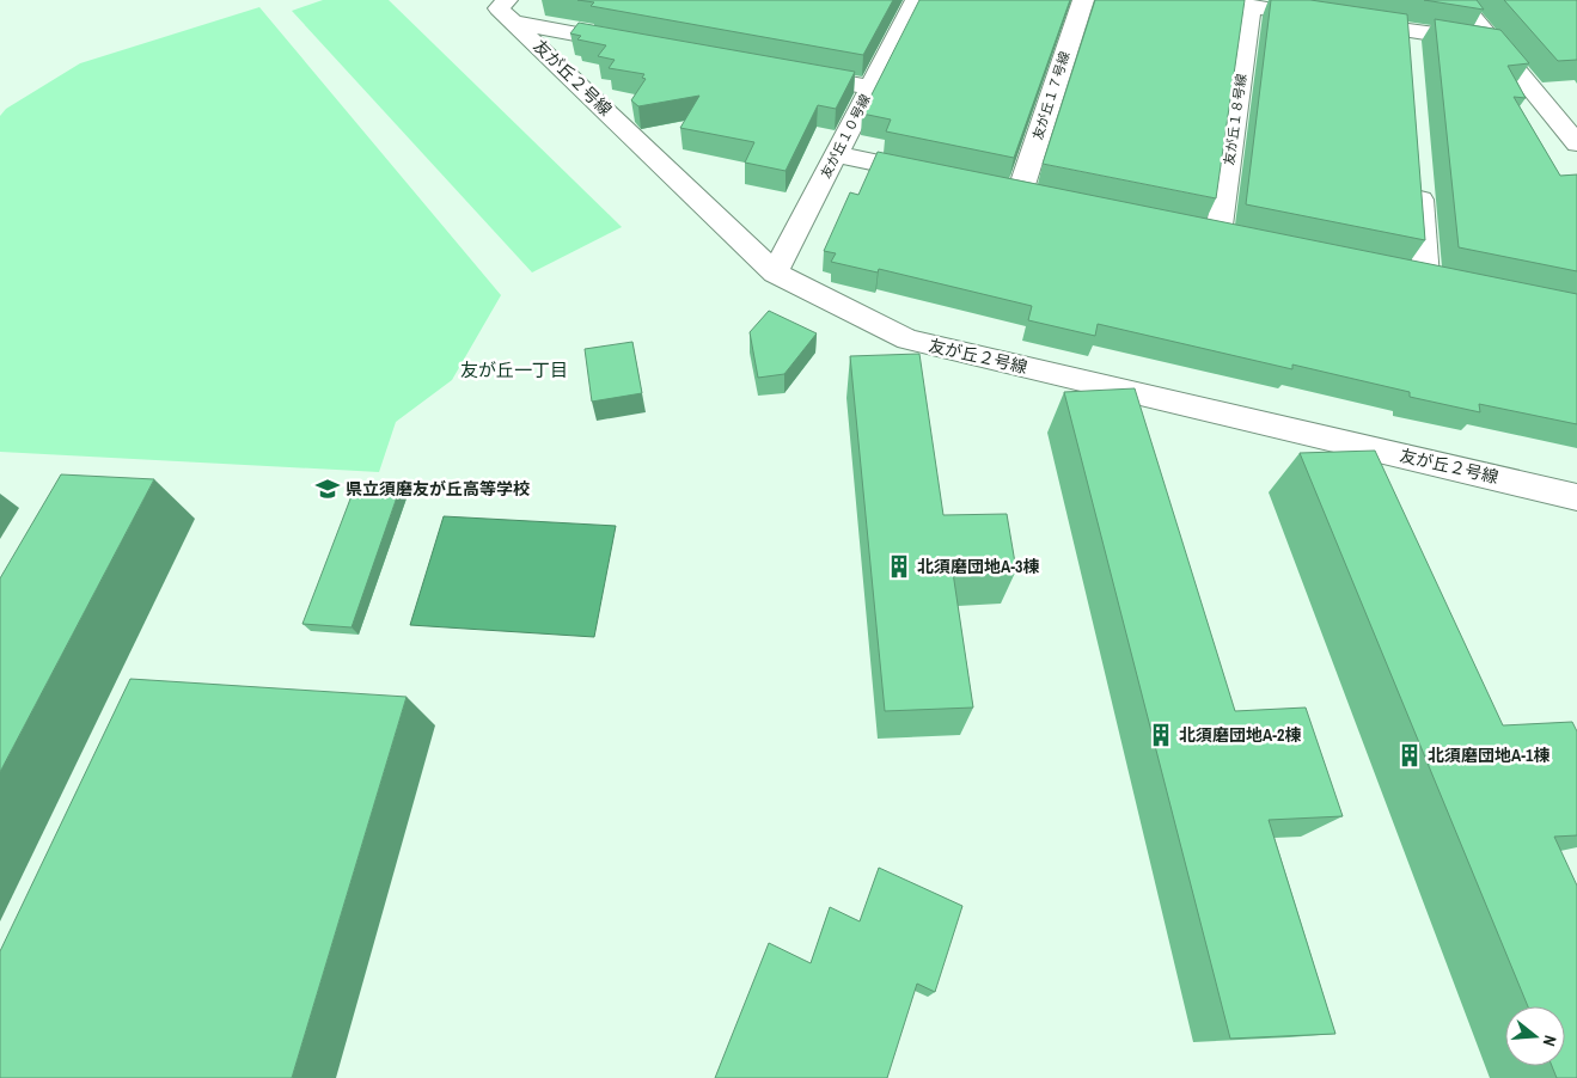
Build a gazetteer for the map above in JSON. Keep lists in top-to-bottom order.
{
  "streets": {
    "street": [
      "友が丘２号線",
      "友が丘１７号線",
      "友が丘１８号線",
      "友が丘１０号線"
    ]
  },
  "crossings": [
    ["友が丘２号線", "友が丘１０号線"]
  ],
  "districts": ["友が丘一丁目"],
  "places": {
    "school or university": ["県立須磨友が丘高等学校"],
    "building": ["北須磨団地A-3棟", "北須磨団地A-2棟", "北須磨団地A-1棟"]
  },
  "north": "right"
}
